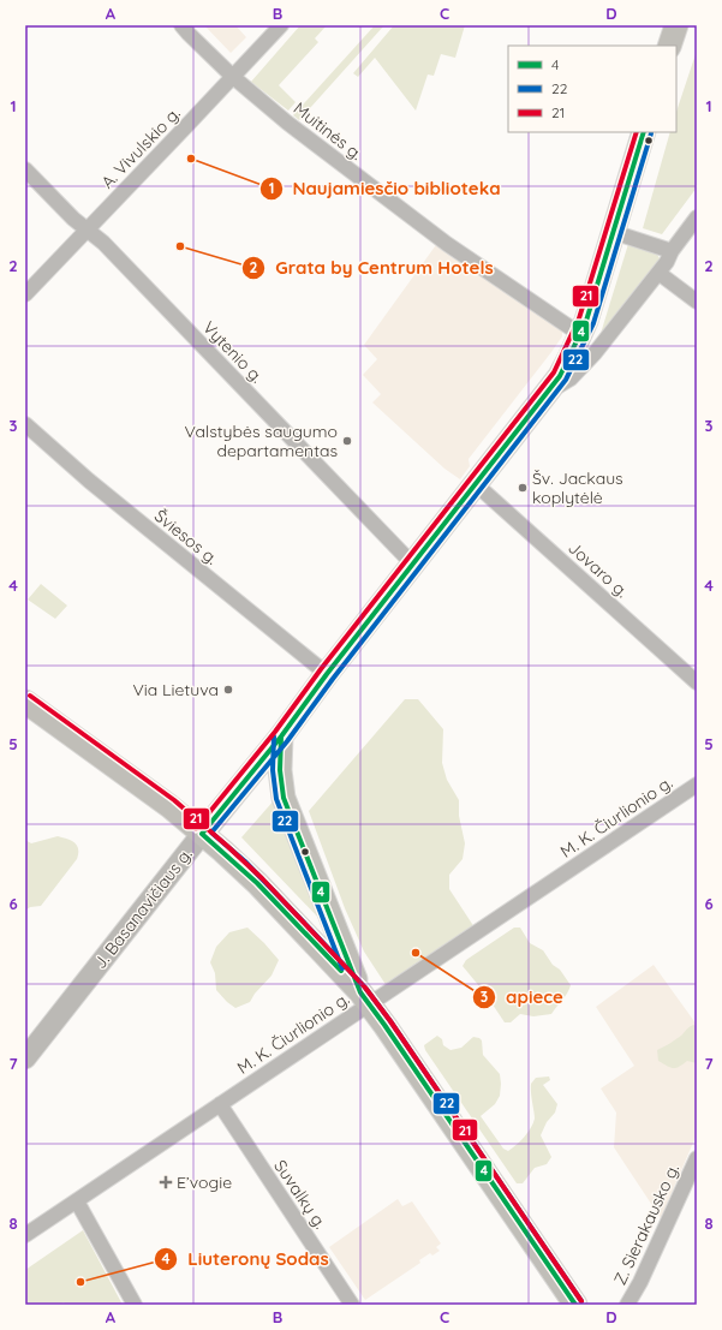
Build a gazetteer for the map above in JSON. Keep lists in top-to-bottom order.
{
  "streets": {
    "main road": ["J. Basanavičiaus g."],
    "street": [
      "Muitinės g.",
      "A. Vivulskio g.",
      "Vytenio g.",
      "Šviesos g.",
      "Jovaro g.",
      "M. K. Čiurlionio g.",
      "Suvalkų g.",
      "Z. Sierakausko g."
    ]
  },
  "crossings": [
    ["Muitinės g.", "A. Vivulskio g."],
    ["Muitinės g.", "J. Basanavičiaus g."],
    ["A. Vivulskio g.", "Vytenio g."],
    ["Vytenio g.", "J. Basanavičiaus g."],
    ["Šviesos g.", "J. Basanavičiaus g."],
    ["Jovaro g.", "J. Basanavičiaus g."],
    ["M. K. Čiurlionio g.", "Suvalkų g."]
  ],
  "places": {
    "other": [
      "Naujamiesčio biblioteka",
      "Grata by Centrum Hotels",
      "Valstybės saugumo departamentas",
      "Šv. Jackaus koplytėlė",
      "Via Lietuva",
      "apiece",
      "Liuteronų Sodas"
    ],
    "health": ["E’vogie"]
  },
  "lines": ["transit line 4", "transit line 21", "transit line 22"],
  "legend": ["4", "22", "21"],
  "grid": {
    "columns": [
      "A",
      "B",
      "C",
      "D"
    ],
    "rows": [
      "1",
      "2",
      "3",
      "4",
      "5",
      "6",
      "7",
      "8"
    ]
  }
}
